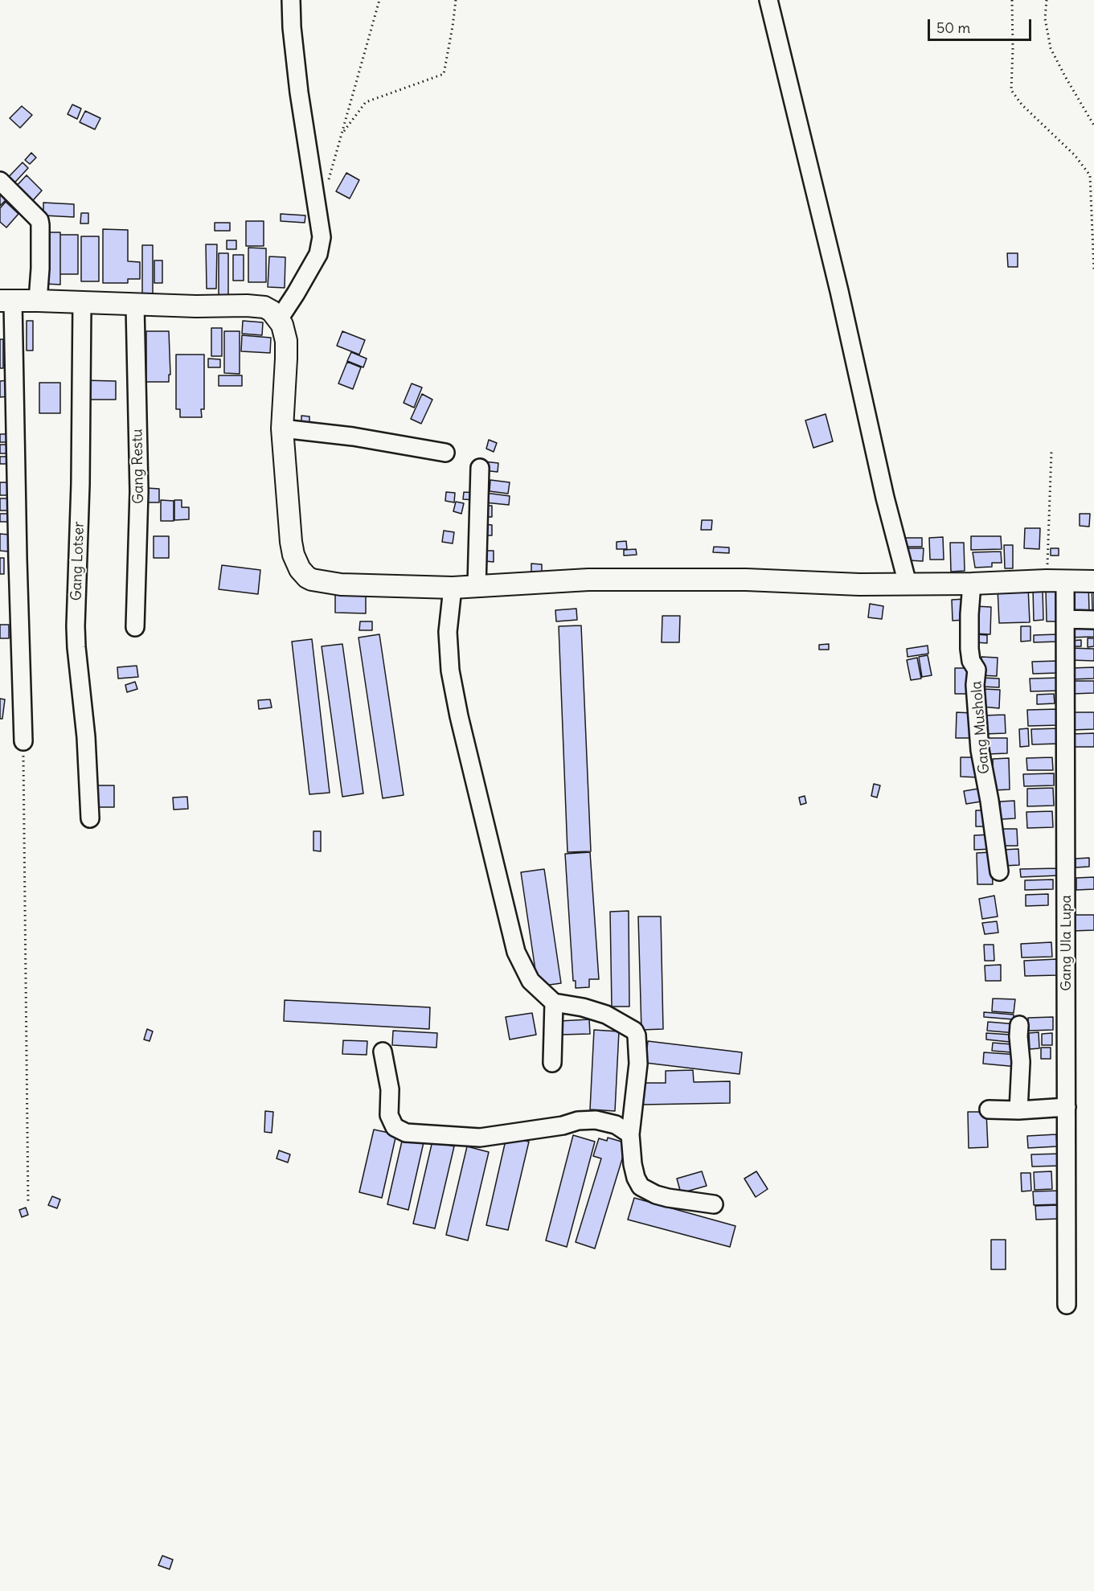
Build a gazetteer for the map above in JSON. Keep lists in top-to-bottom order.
{
  "streets": {
    "street": [
      "Gang Restu",
      "Gang Lotser",
      "Gang Mushola",
      "Gang Ula Lupa"
    ]
  },
  "scale_bar": "50 m"
}
